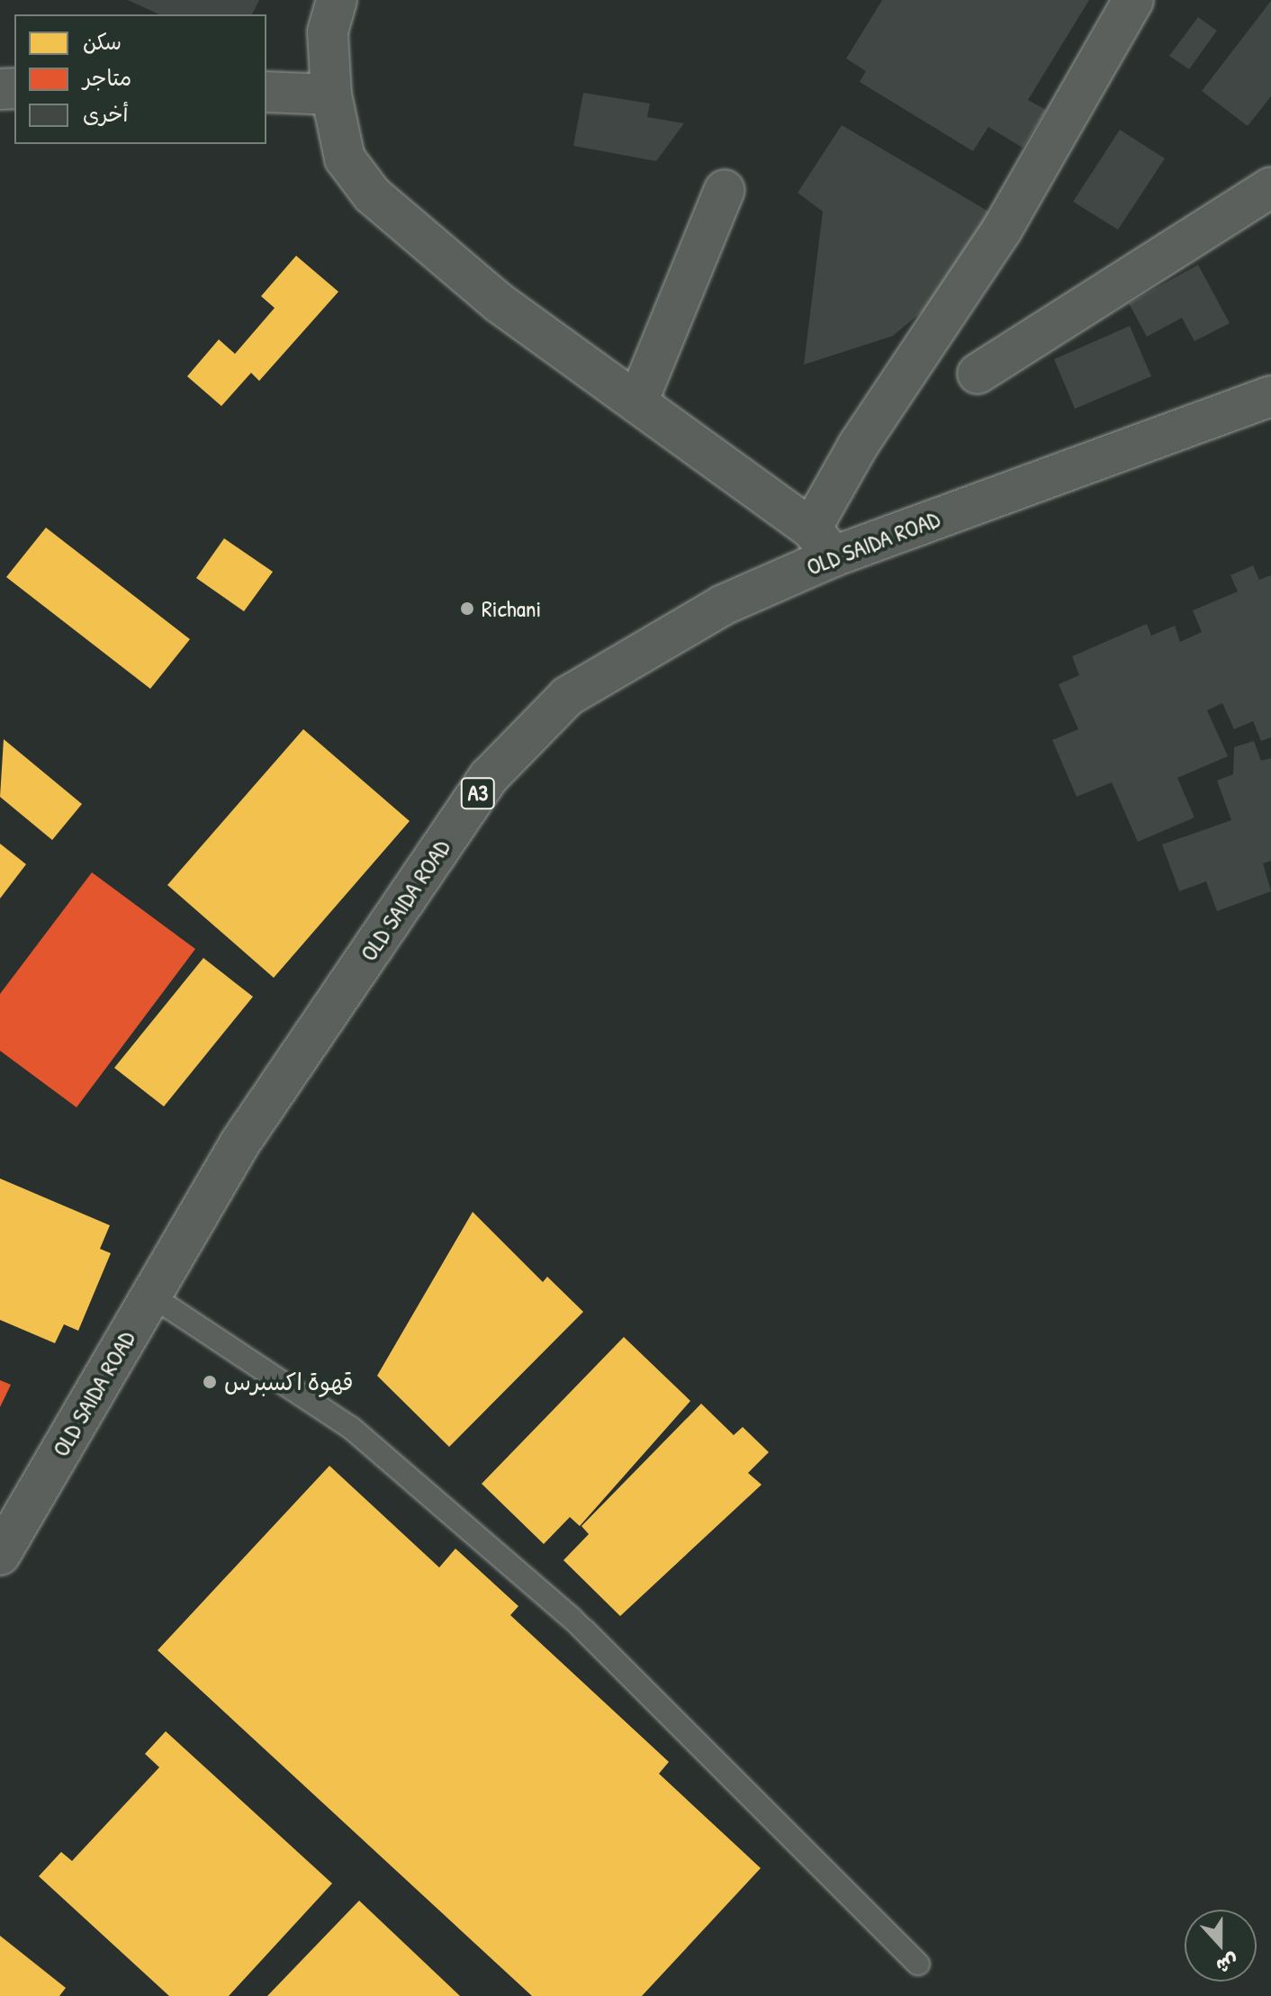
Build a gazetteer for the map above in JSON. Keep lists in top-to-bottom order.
{
  "streets": {
    "main road": ["OLD SAIDA ROAD", "A3"]
  },
  "places": ["Richani", "قهوة اكسبرس"],
  "legend": ["سكن", "متاجر", "أخرى"],
  "north": "bottom"
}
